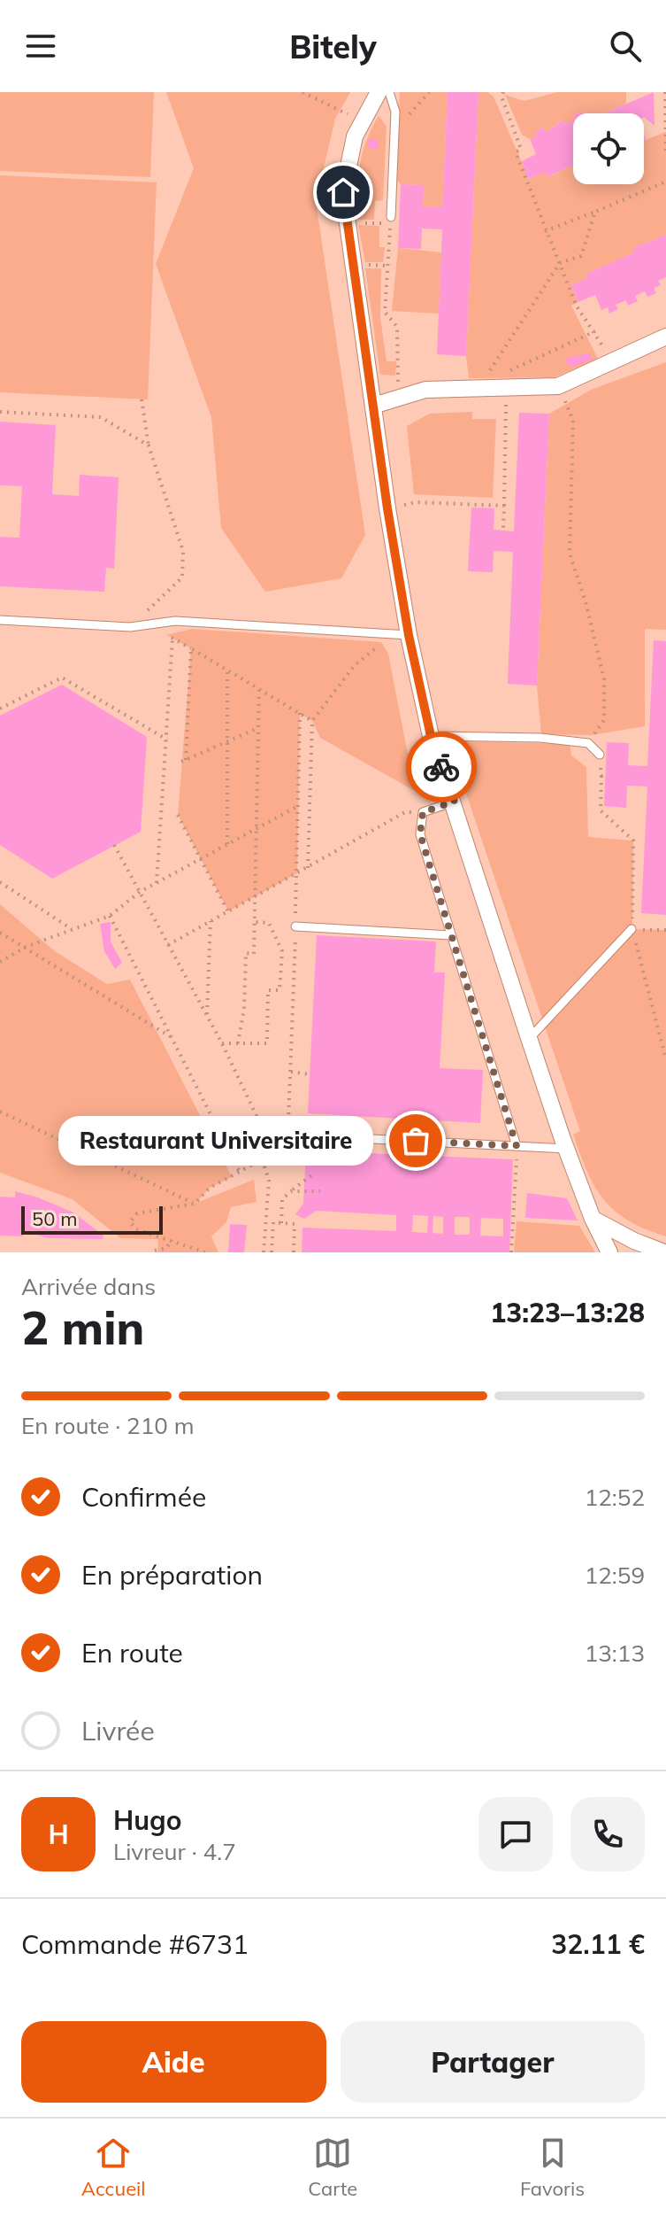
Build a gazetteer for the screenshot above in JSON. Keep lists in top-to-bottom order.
{
  "places": ["Restaurant Universitaire"],
  "scale_bar": "50 m",
  "page": {
    "header": "Bitely",
    "bubble": "Restaurant Universitaire",
    "scale": "50 m",
    "heading": ["2 min", "Arrivée dans", "13:23–13:28"],
    "panel": [
      "Hugo",
      "Livreur · 4.7",
      "Commande #6731",
      "32.11 €"
    ],
    "bar": "En route · 210 m",
    "list": [
      ["Confirmée", "12:52"],
      ["En préparation", "12:59"],
      ["En route", "13:13"],
      "Livrée"
    ],
    "round": "H",
    "buttons": ["Aide", "Partager"],
    "tabs": ["Accueil", "Carte", "Favoris"]
  }
}
